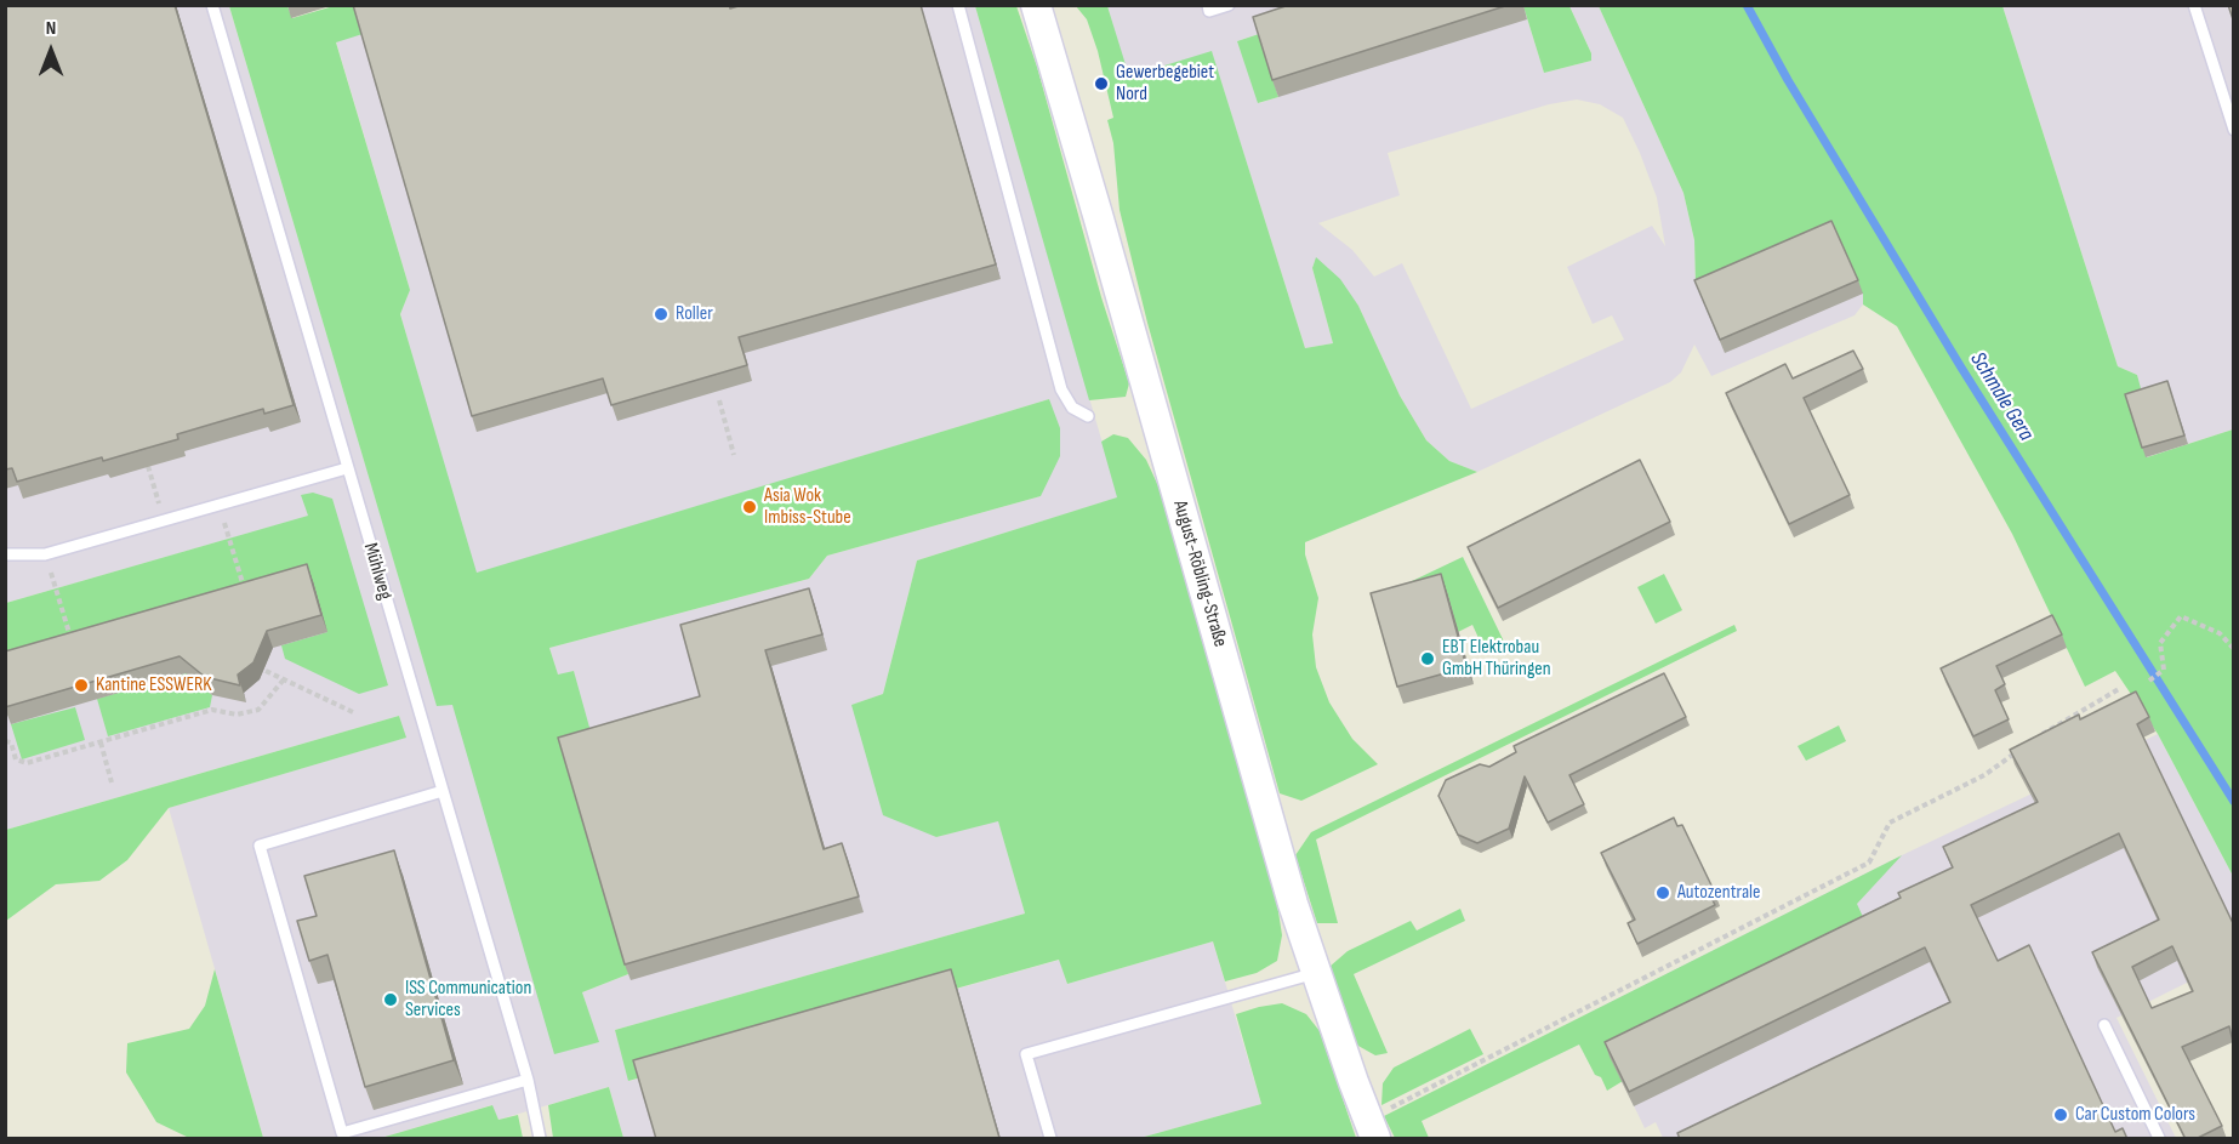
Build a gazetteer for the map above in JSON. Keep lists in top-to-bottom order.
{
  "streets": {
    "street": ["August-Röbling-Straße"],
    "lane": ["Mühlweg"]
  },
  "water": ["Schmale Gera"],
  "places": [
    "Gewerbegebiet Nord",
    "Roller",
    "Asia Wok Imbiss-Stube",
    "EBT Elektrobau GmbH Thüringen",
    "Kantine ESSWERK",
    "Autozentrale",
    "ISS Communication Services",
    "Car Custom Colors"
  ],
  "north": "top"
}
